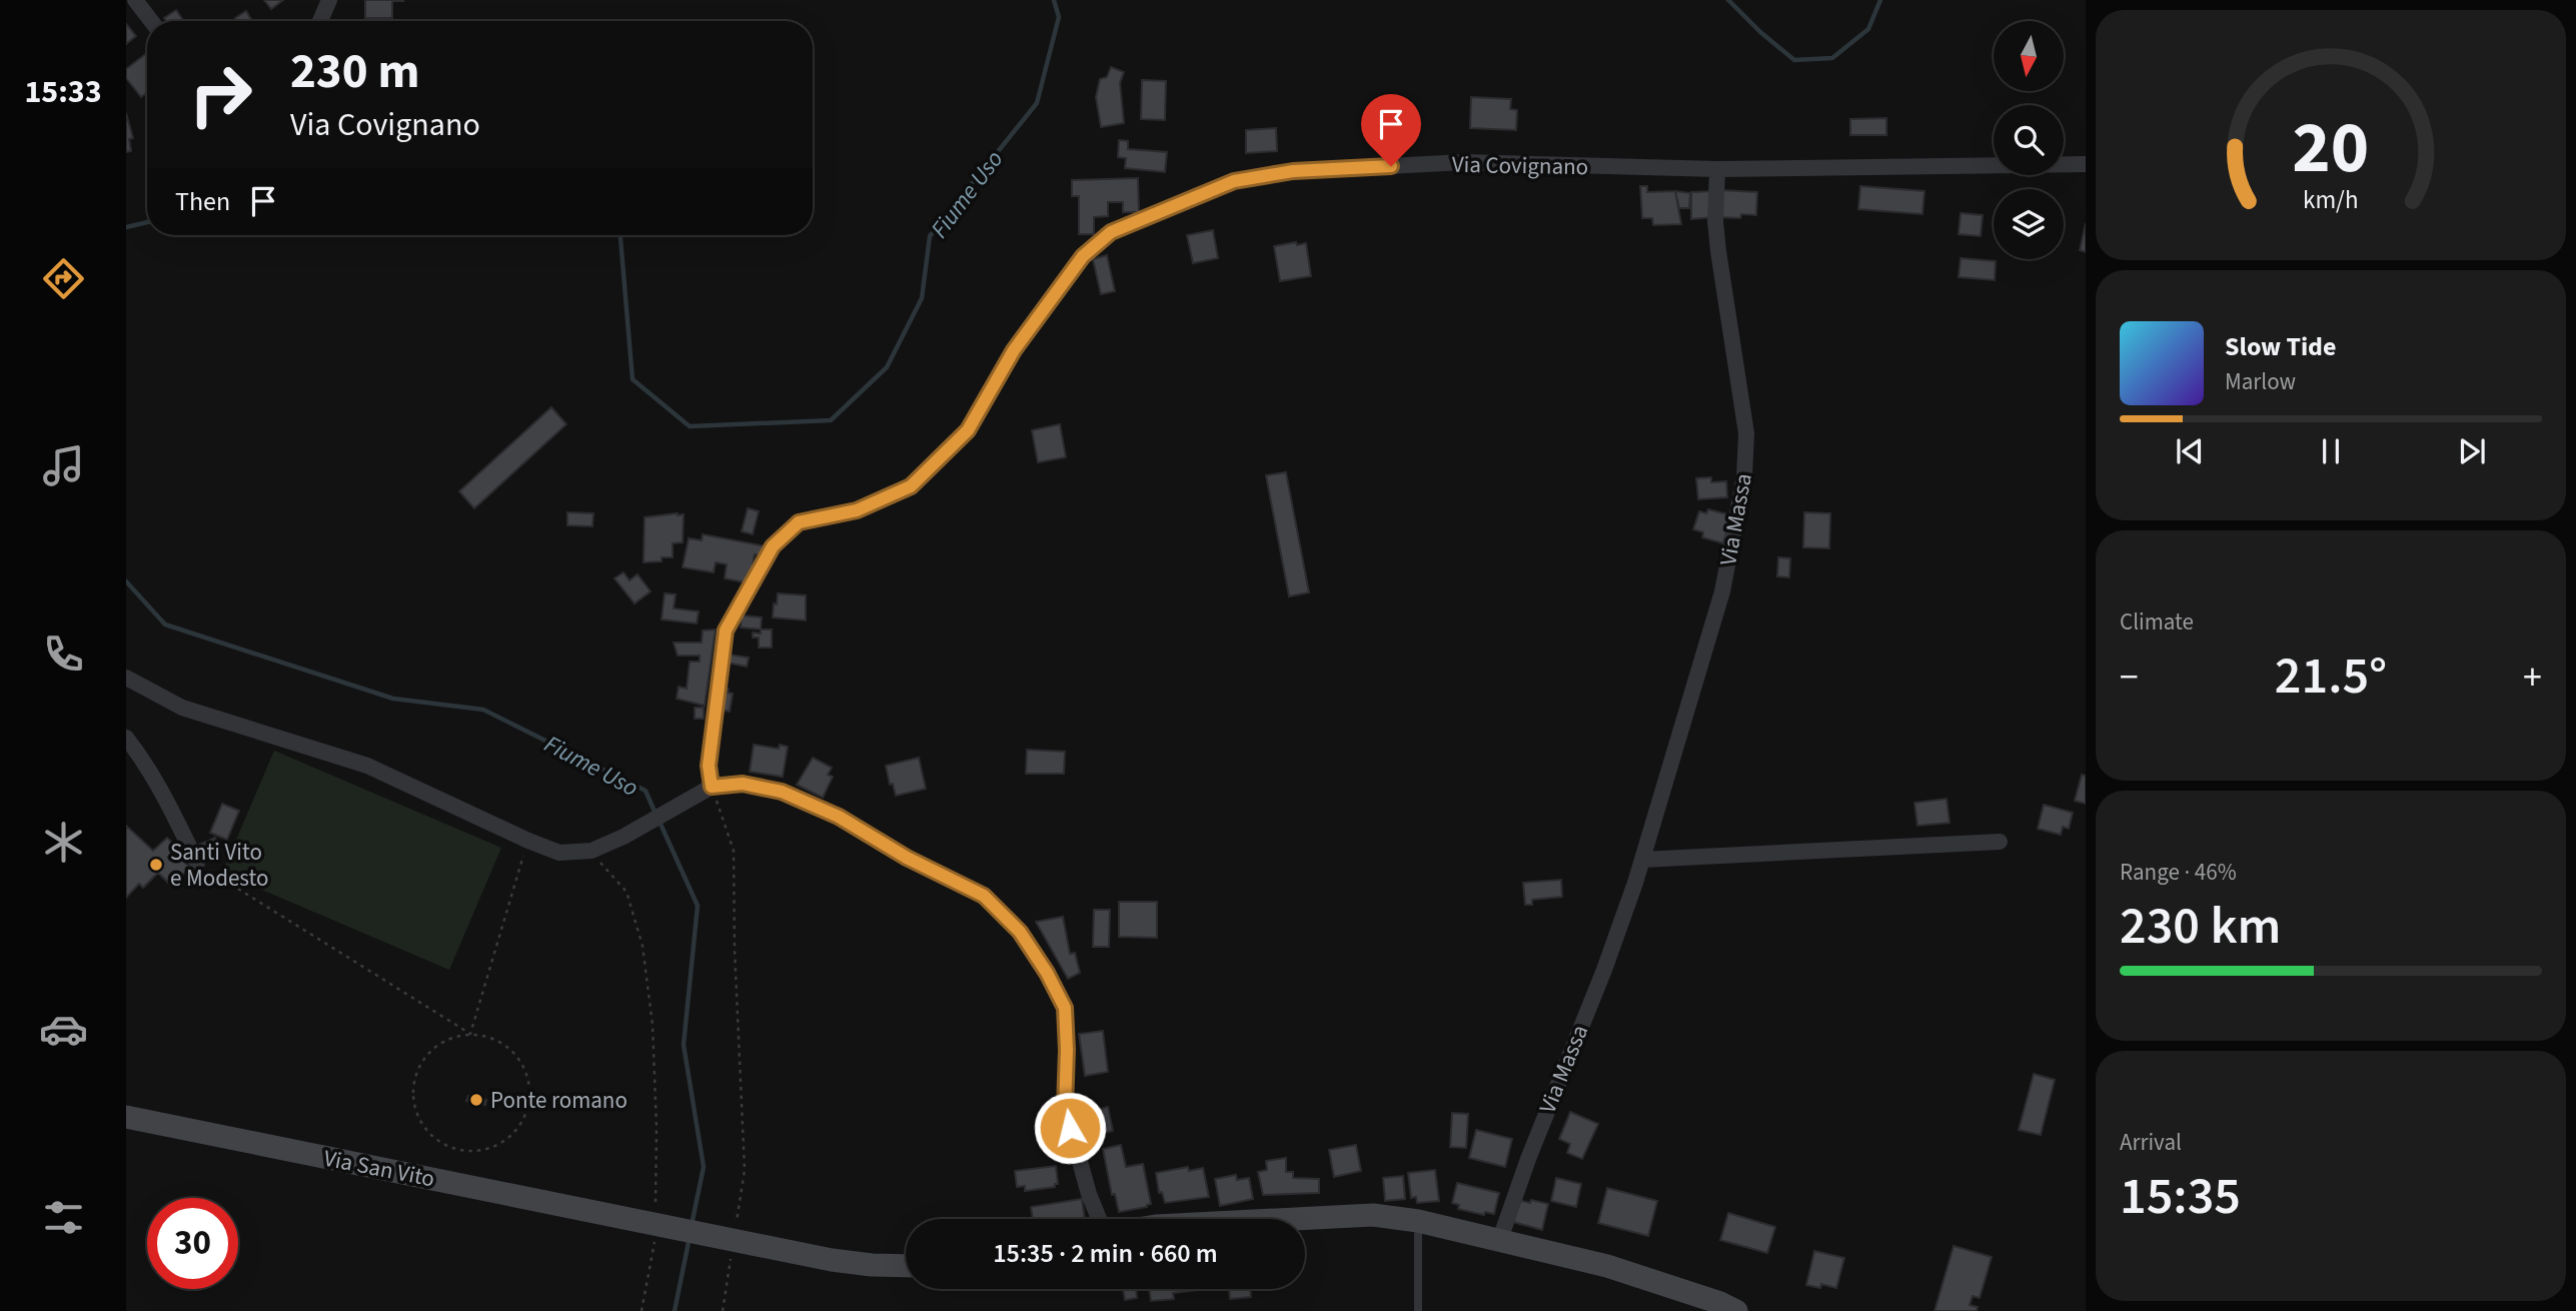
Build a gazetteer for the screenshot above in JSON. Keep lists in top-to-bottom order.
{
  "streets": {
    "street": ["Via Covignano", "Via Massa", "Via San Vito"]
  },
  "crossings": [
    ["Via Covignano", "Via Massa"]
  ],
  "water": ["Fiume Uso"],
  "places": ["Santi Vito e Modesto", "Ponte romano"],
  "north": "bottom",
  "page": {
    "tabs": "15:33",
    "turn": ["230 m", "Via Covignano"],
    "then": "Then",
    "song": ["Slow Tide", "Marlow"],
    "tile": [
      "Climate",
      ["Range · 46%", "230 km"],
      ["Arrival", "15:35"]
    ],
    "heat": ["−", "21.5°", "+"],
    "limit": "30",
    "trip": "15:35 · 2 min · 660 m",
    "gauge": ["20", "km/h"]
  }
}
